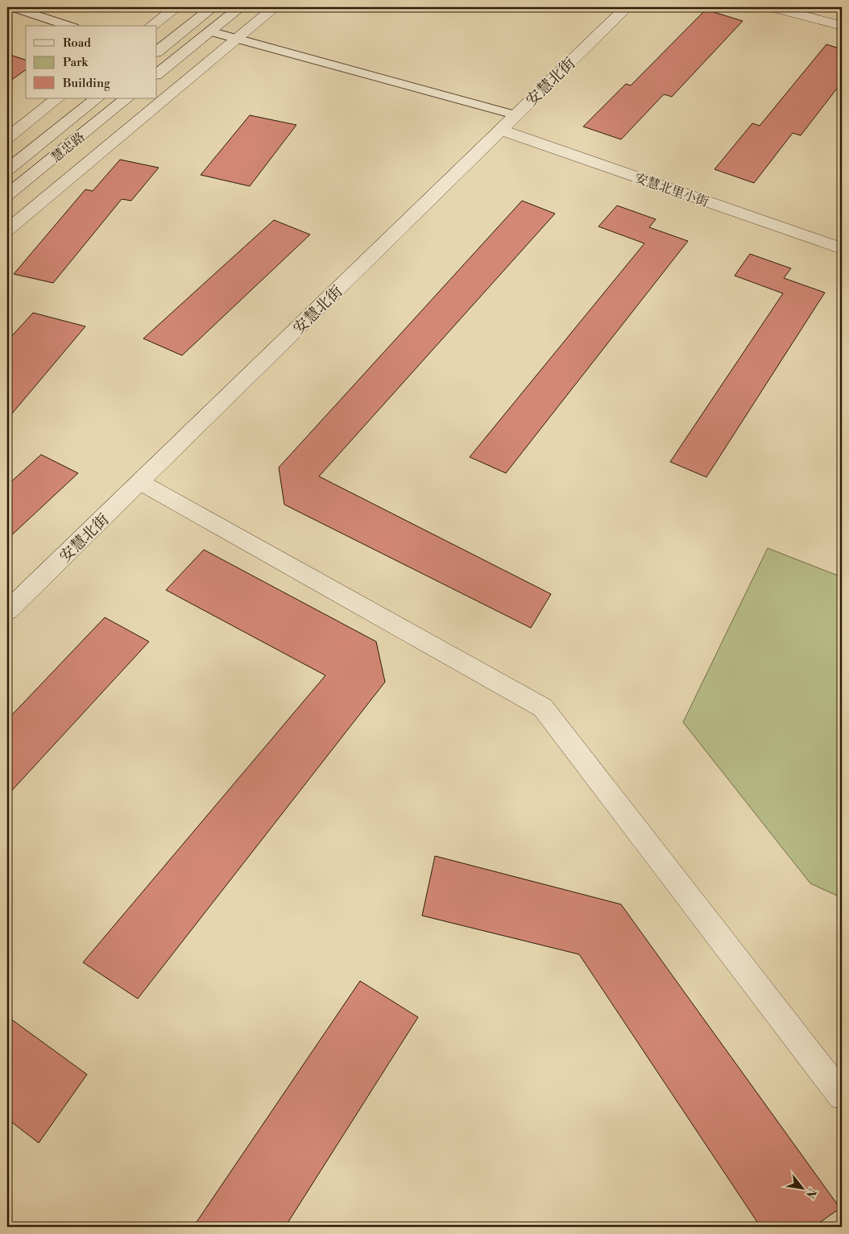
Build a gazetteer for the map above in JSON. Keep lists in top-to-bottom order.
{
  "streets": {
    "street": ["安慧北街", "慧忠路", "安慧北里小街"]
  },
  "crossings": [
    ["安慧北街", "安慧北里小街"]
  ],
  "legend": ["Road", "Park", "Building"],
  "north": "bottom right"
}
